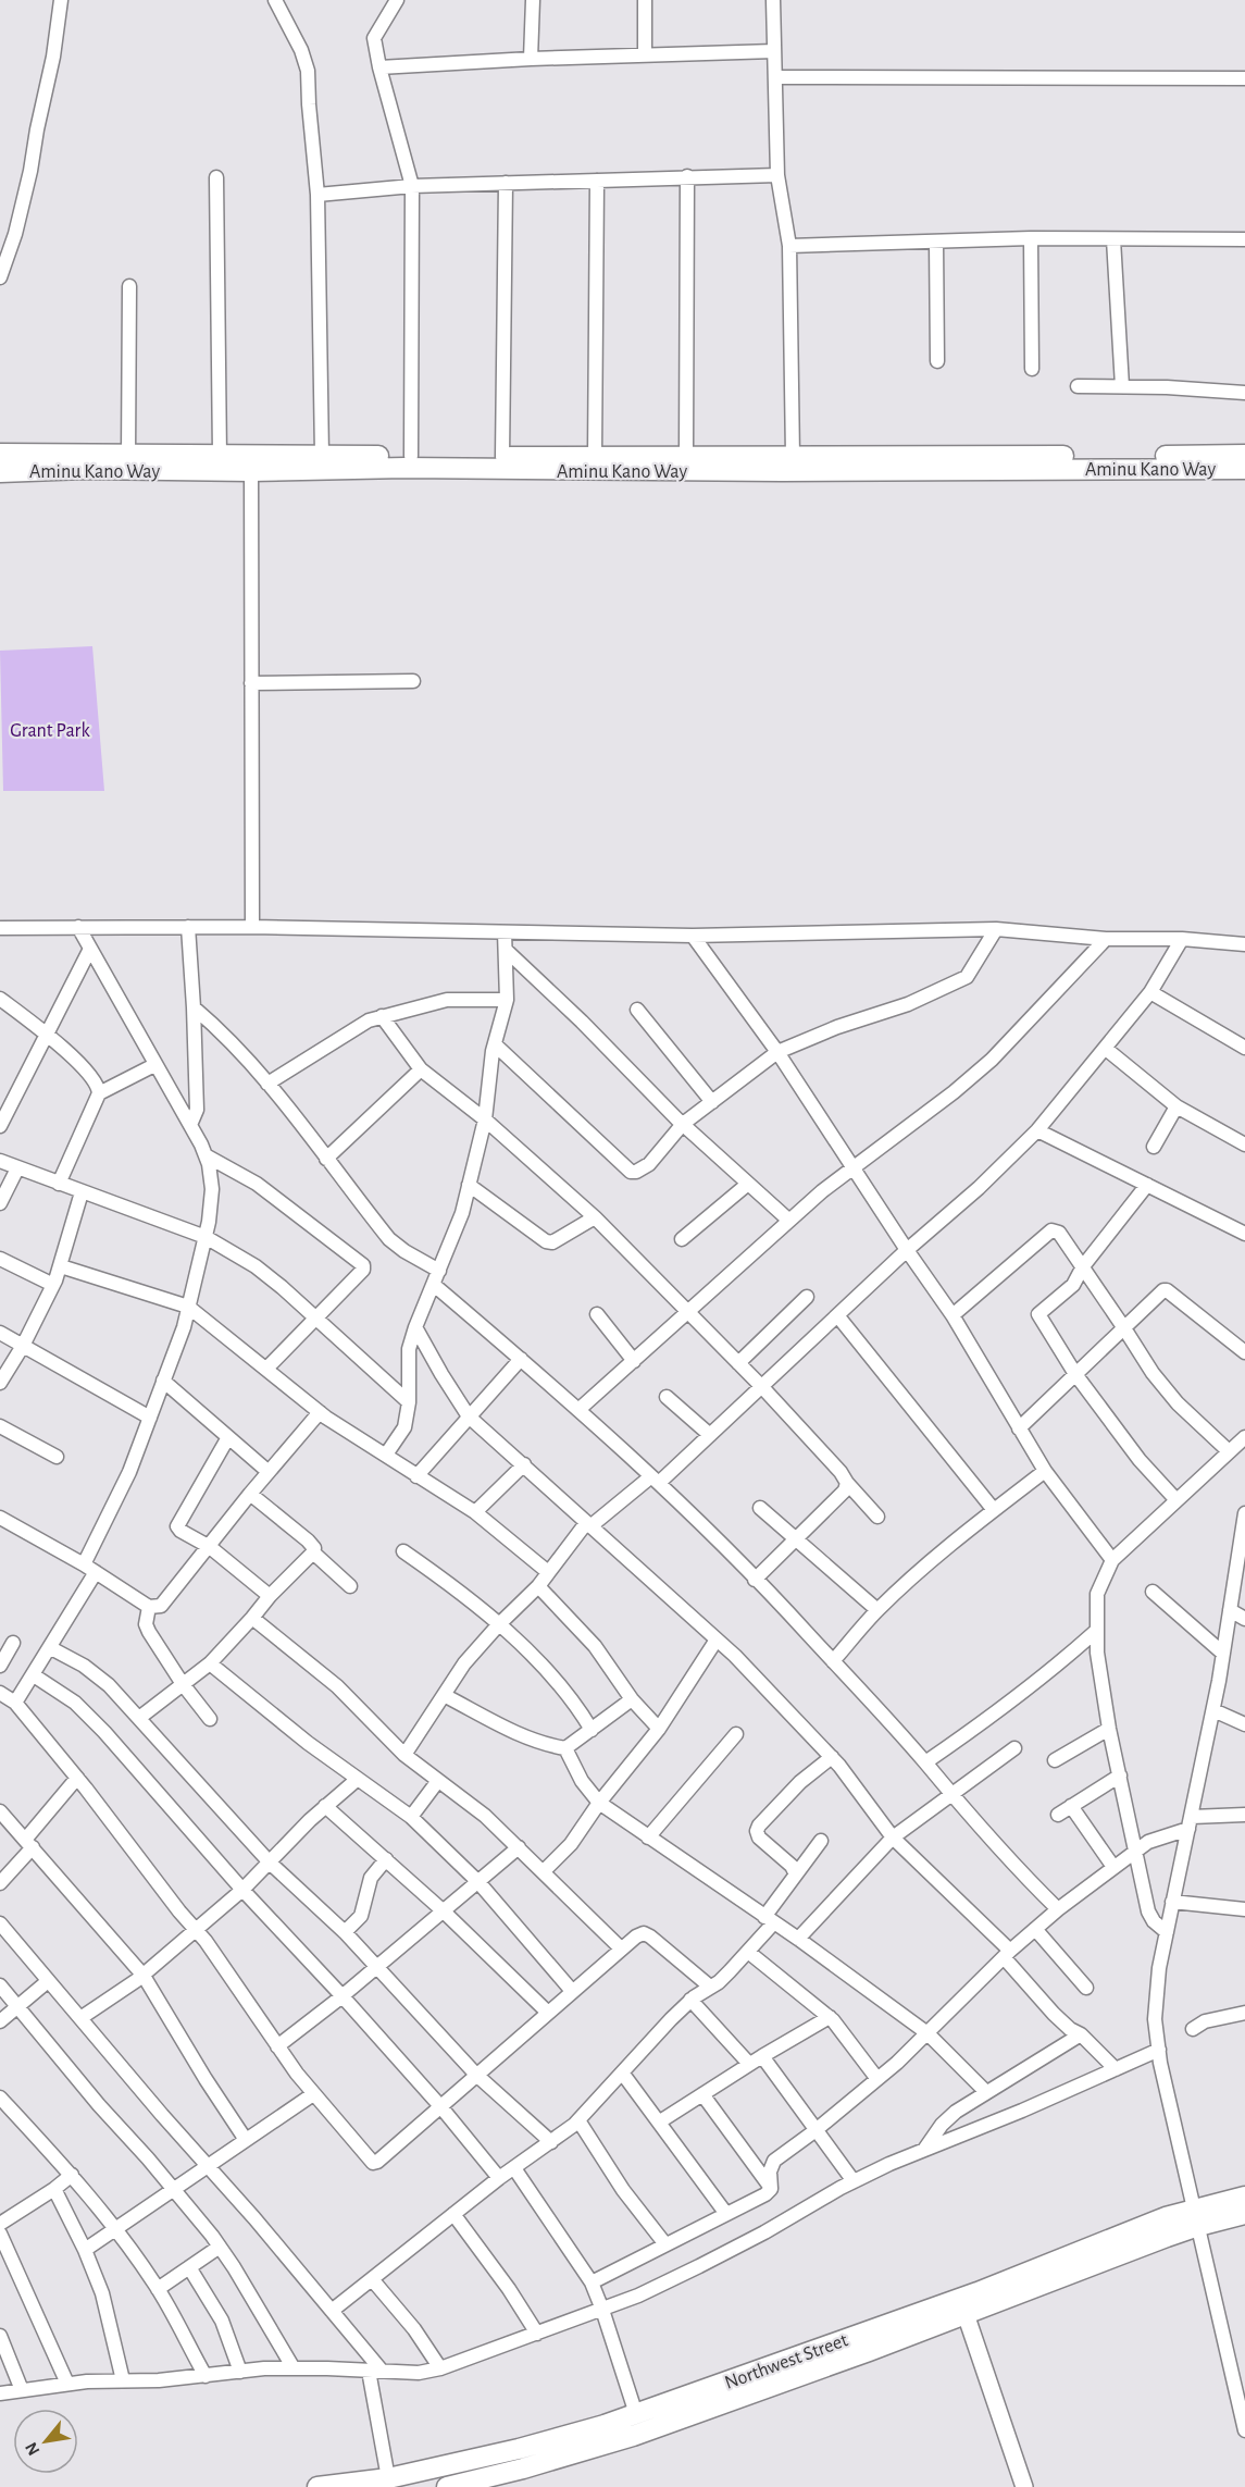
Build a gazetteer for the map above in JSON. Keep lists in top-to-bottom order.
{
  "streets": {
    "main road": ["Aminu Kano Way", "Northwest Street"]
  },
  "parks": ["Grant Park"],
  "north": "bottom left"
}
